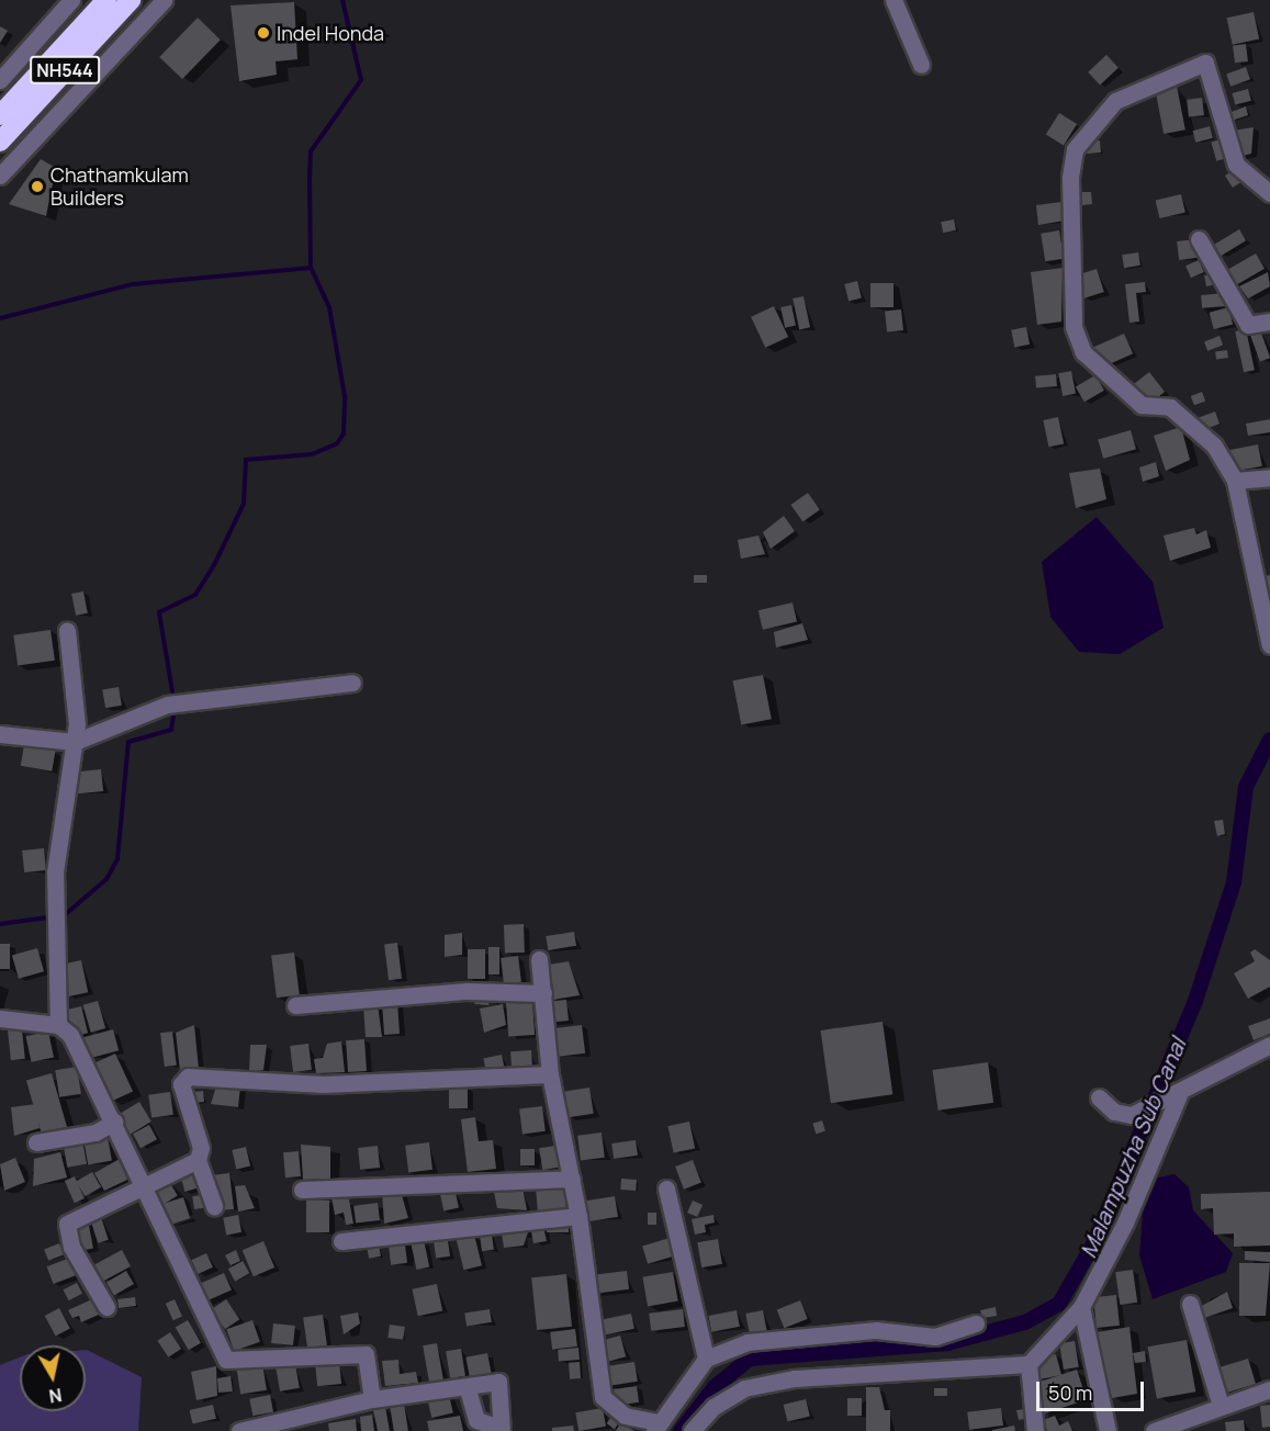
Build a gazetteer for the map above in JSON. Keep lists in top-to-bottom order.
{
  "streets": {
    "highway": ["NH544"]
  },
  "water": ["Malampuzha Sub Canal"],
  "places": ["Indel Honda", "Chathamkulam Builders"],
  "scale_bar": "50 m",
  "north": "bottom"
}
